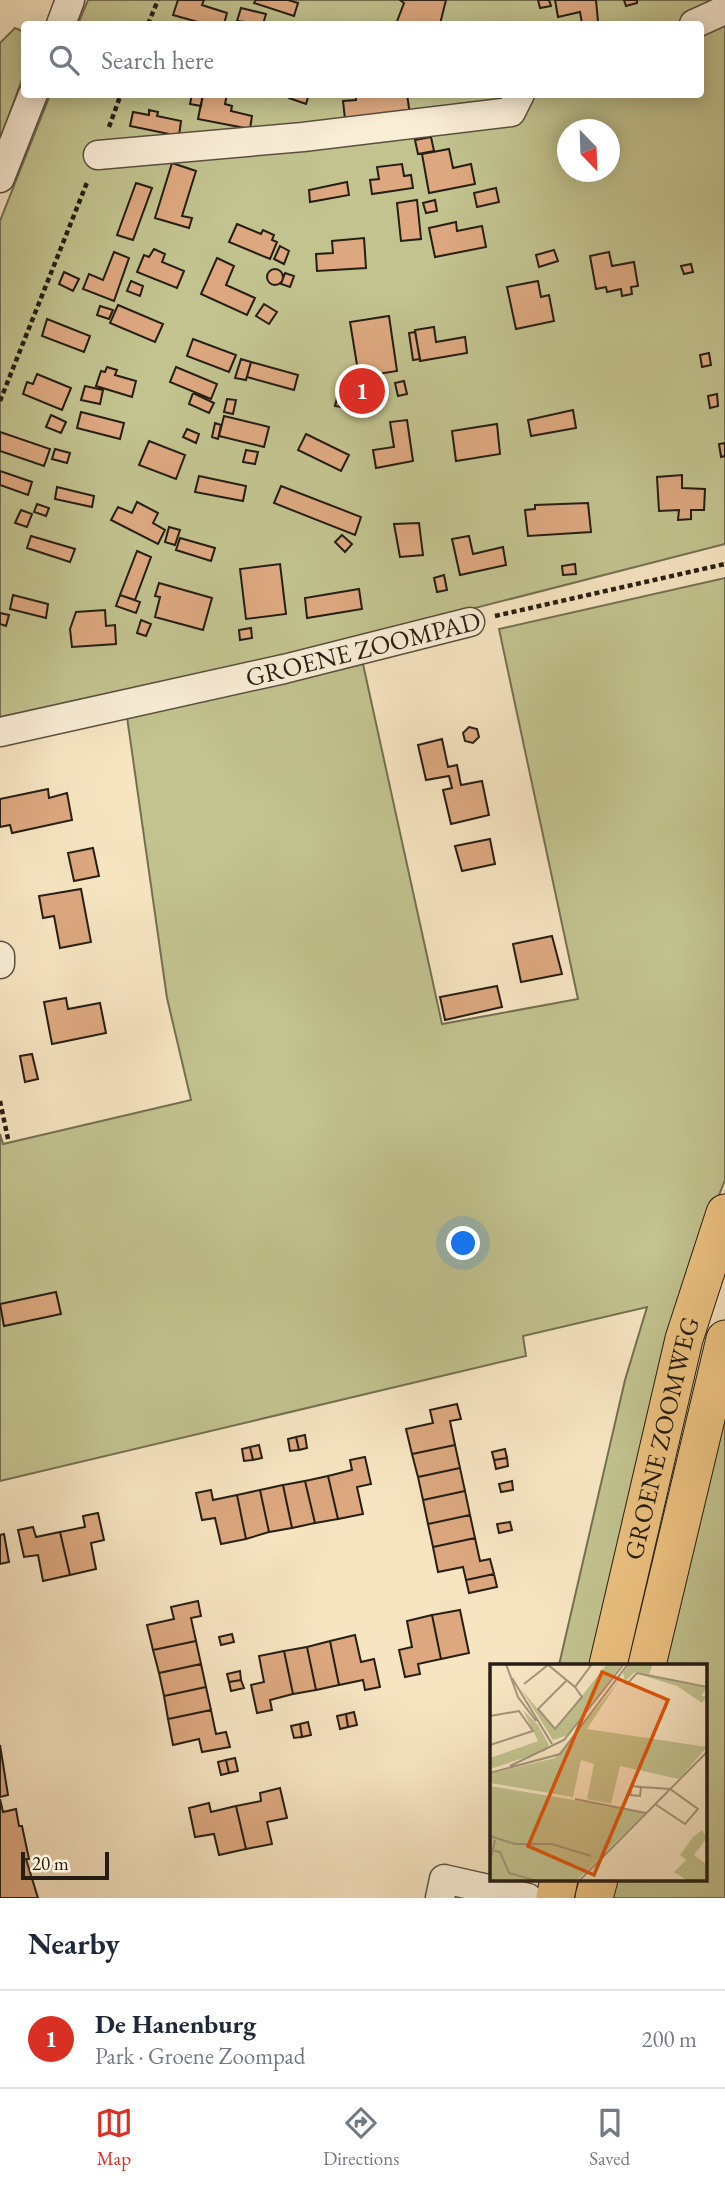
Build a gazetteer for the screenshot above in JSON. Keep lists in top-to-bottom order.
{
  "streets": {
    "main road": ["GROENE ZOOMWEG"],
    "street": ["GROENE ZOOMPAD"]
  },
  "scale_bar": "20 m",
  "north": "bottom right",
  "page": {
    "search": "Search here",
    "pins": "1",
    "scale": "20 m",
    "heading": "Nearby",
    "list": [
      {
        "mark": "1",
        "name": "De Hanenburg",
        "note": "Park · Groene Zoompad",
        "value": "200 m"
      }
    ],
    "nav": ["Map", "Directions", "Saved"]
  }
}
